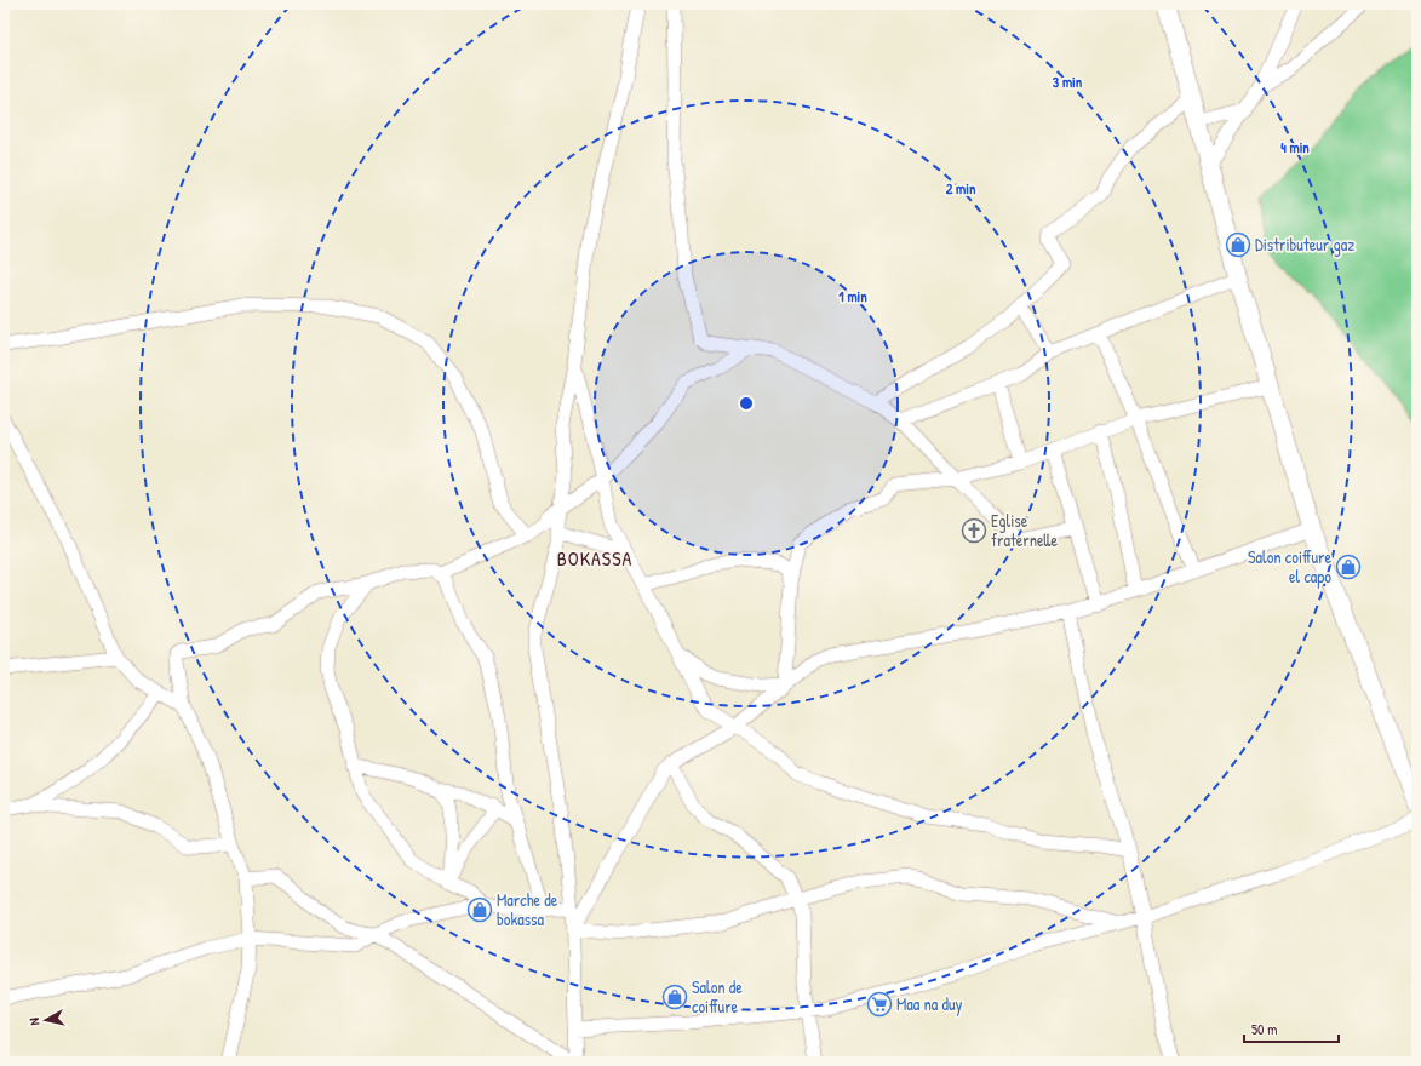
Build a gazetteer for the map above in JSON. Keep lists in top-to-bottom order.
{
  "districts": ["BOKASSA"],
  "places": {
    "shop": [
      "Distributeur gaz",
      "Salon coiffure el capo",
      "Marche de bokassa",
      "Salon de coiffure"
    ],
    "church": ["Eglise fraternelle"],
    "supermarket": ["Maa na duy"]
  },
  "scale_bar": "50 m",
  "north": "left",
  "rings": [
    "3 min",
    "4 min",
    "2 min",
    "1 min"
  ]
}
